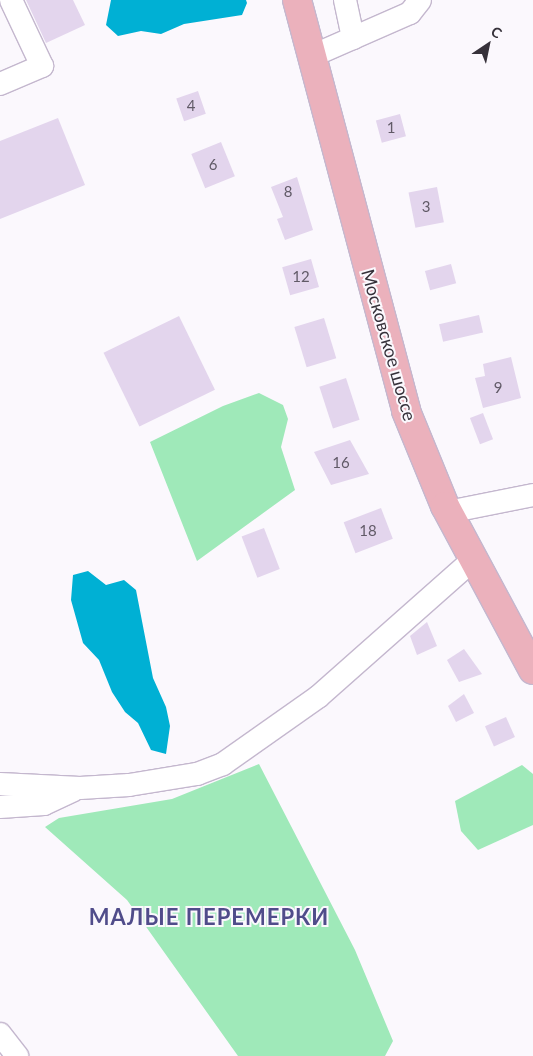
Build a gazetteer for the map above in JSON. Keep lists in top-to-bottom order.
{
  "streets": {
    "main road": ["Московское шоссе"]
  },
  "districts": ["МАЛЫЕ ПЕРЕМЕРКИ"],
  "house_numbers": [
    "4",
    "1",
    "6",
    "8",
    "3",
    "12",
    "9",
    "16",
    "18"
  ],
  "north": "top right"
}
